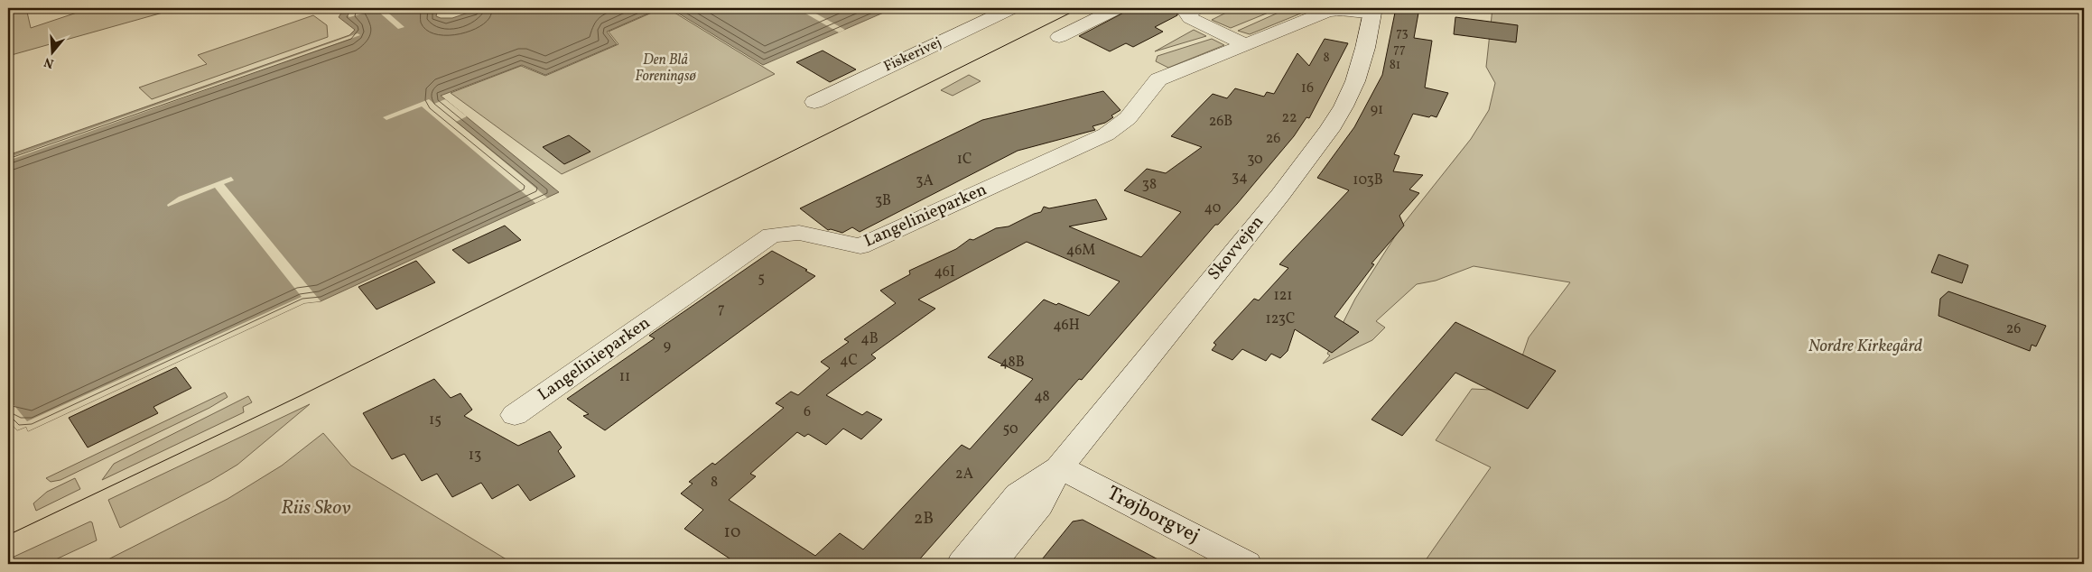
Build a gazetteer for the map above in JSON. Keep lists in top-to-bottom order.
{
  "streets": {
    "street": [
      "Fiskerivej",
      "Langelinieparken",
      "Skovvejen",
      "Trøjborgvej"
    ]
  },
  "crossings": [
    ["Langelinieparken", "Skovvejen"],
    ["Skovvejen", "Trøjborgvej"]
  ],
  "parks": ["Den Blå Foreningsø", "Nordre Kirkegård", "Riis Skov"],
  "house_numbers": [
    "73",
    "77",
    "8",
    "81",
    "16",
    "91",
    "22",
    "26B",
    "26",
    "1C",
    "30",
    "34",
    "103B",
    "3A",
    "38",
    "3B",
    "40",
    "46M",
    "46I",
    "5",
    "121",
    "7",
    "123C",
    "46H",
    "26",
    "4B",
    "9",
    "4C",
    "48B",
    "11",
    "48",
    "6",
    "15",
    "50",
    "13",
    "2A",
    "8",
    "2B",
    "10"
  ],
  "north": "bottom"
}
